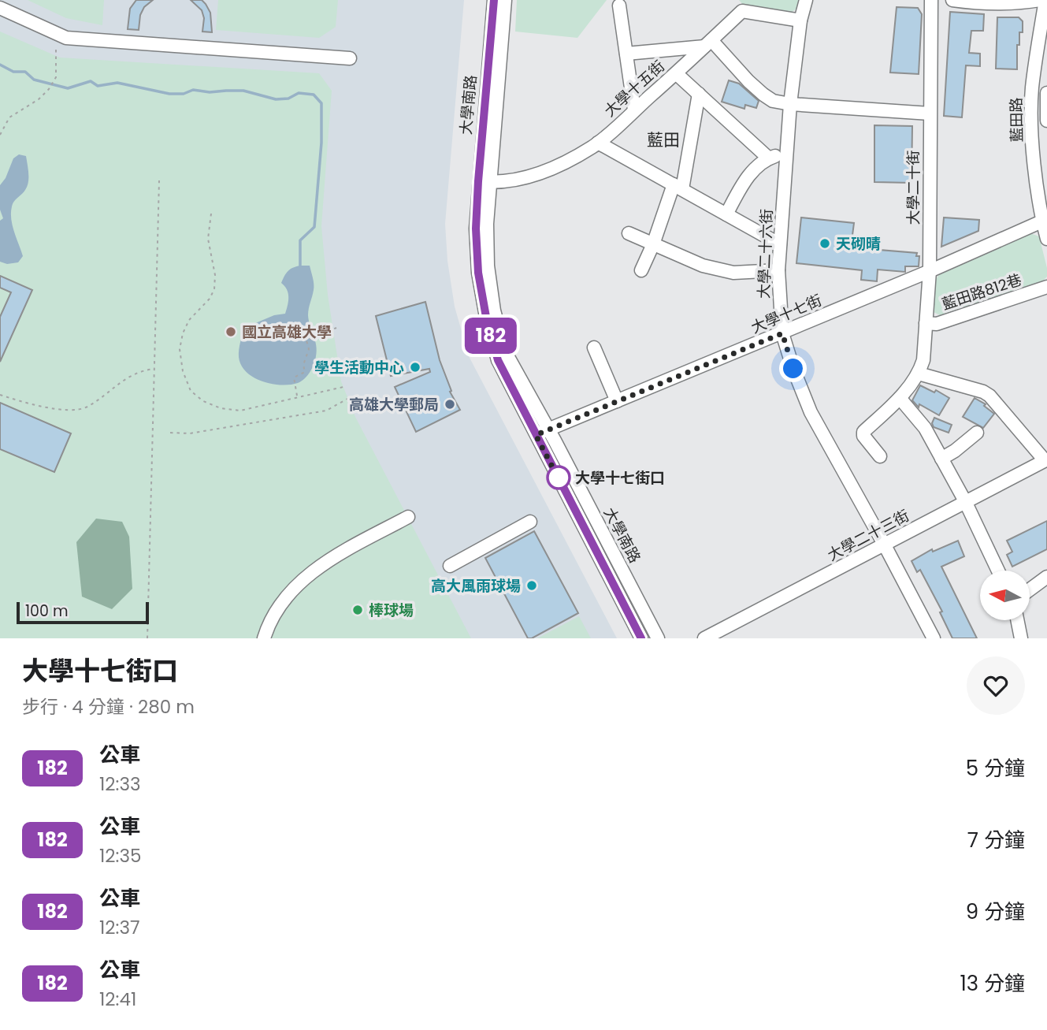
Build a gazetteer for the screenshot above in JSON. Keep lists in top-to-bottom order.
{
  "streets": {
    "street": [
      "大學十五街",
      "大學南路",
      "藍田路",
      "大學二十街",
      "大學二十六街",
      "藍田路812巷",
      "大學十七街",
      "大學二十三街"
    ]
  },
  "crossings": [
    ["大學十五街", "大學南路"],
    ["大學十五街", "大學二十六街"],
    ["大學南路", "大學十七街"],
    ["藍田路", "大學十七街"],
    ["大學二十街", "藍田路812巷"],
    ["大學二十街", "大學十七街"],
    ["大學二十六街", "大學十七街"],
    ["大學二十六街", "大學二十三街"]
  ],
  "districts": ["藍田"],
  "places": [
    "天砌晴",
    "國立高雄大學",
    "學生活動中心",
    "高雄大學郵局",
    "大學十七街口",
    "高大風雨球場",
    "棒球場"
  ],
  "lines": ["bus line 182"],
  "scale_bar": "100 m",
  "north": "left",
  "page": {
    "on_map": "182",
    "scale": "100 m",
    "heading": ["大學十七街口", "步行 · 4 分鐘 · 280 m"],
    "list": [
      {
        "mark": "182",
        "name": "公車",
        "note": "12:33",
        "value": "5 分鐘"
      },
      {
        "mark": "182",
        "name": "公車",
        "note": "12:35",
        "value": "7 分鐘"
      },
      {
        "mark": "182",
        "name": "公車",
        "note": "12:37",
        "value": "9 分鐘"
      },
      {
        "mark": "182",
        "name": "公車",
        "note": "12:41",
        "value": "13 分鐘"
      }
    ]
  }
}
